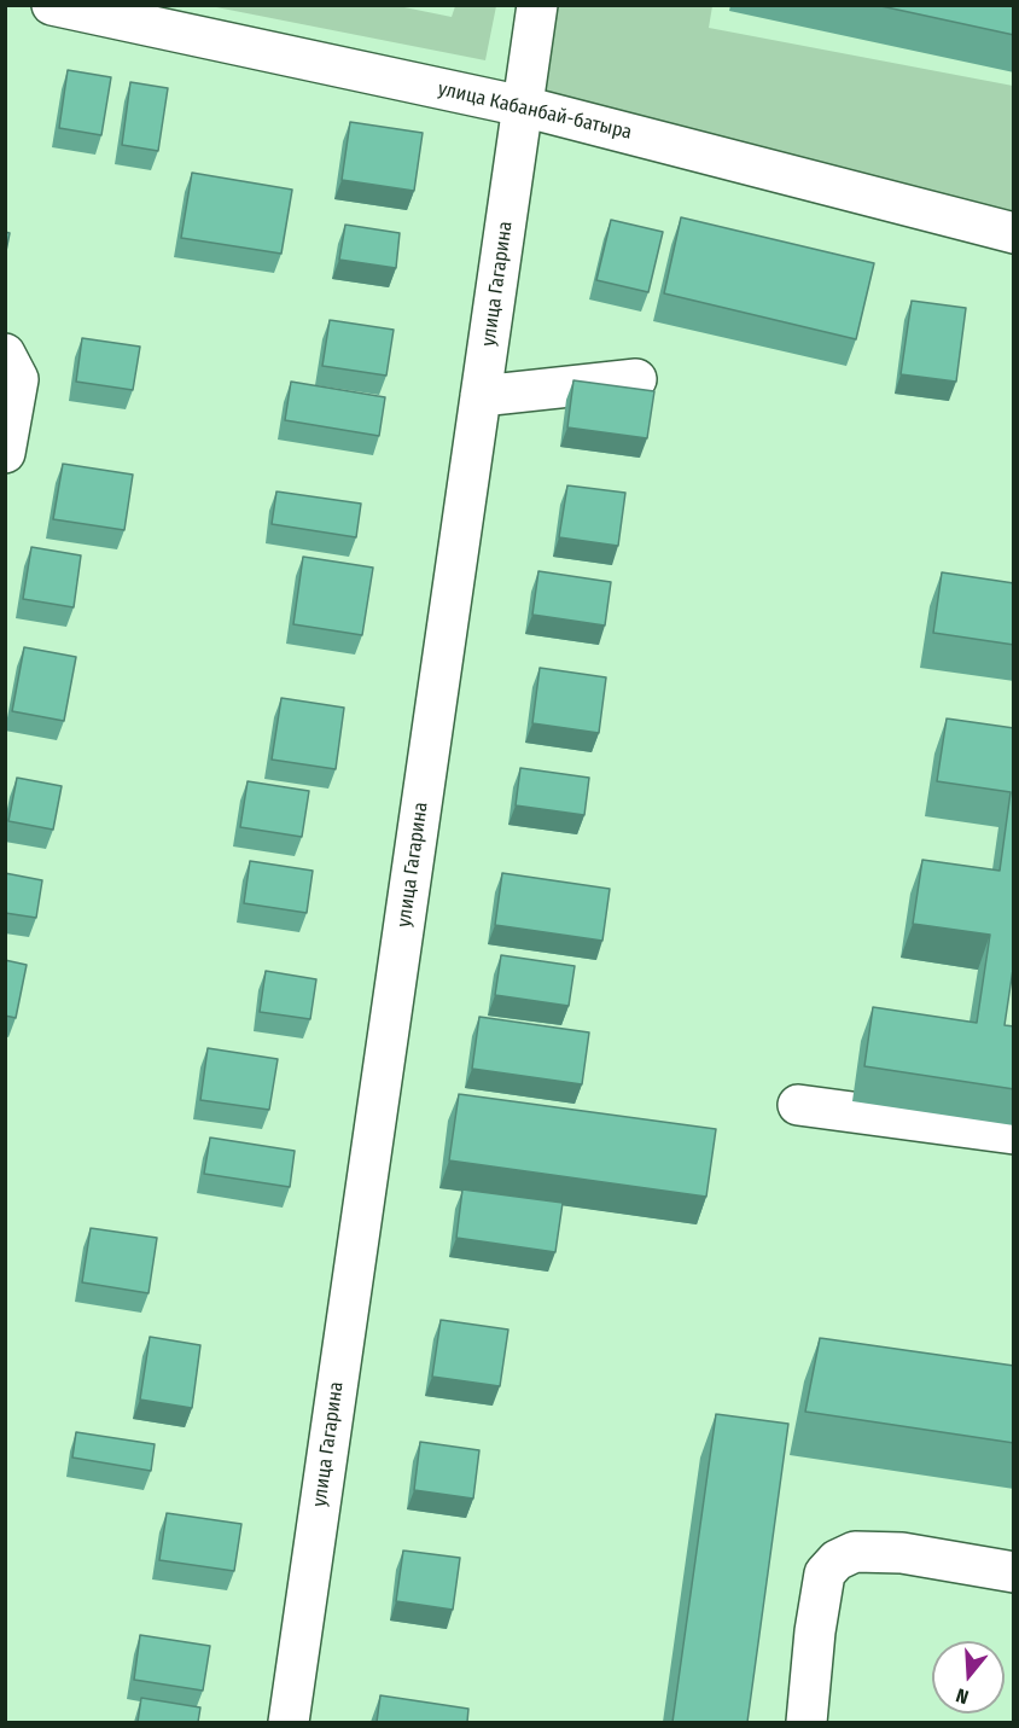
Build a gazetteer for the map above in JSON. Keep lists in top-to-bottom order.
{
  "streets": {
    "street": ["улица Кабанбай-батыра", "улица Гагарина"]
  },
  "crossings": [
    ["улица Кабанбай-батыра", "улица Гагарина"]
  ],
  "north": "bottom"
}
